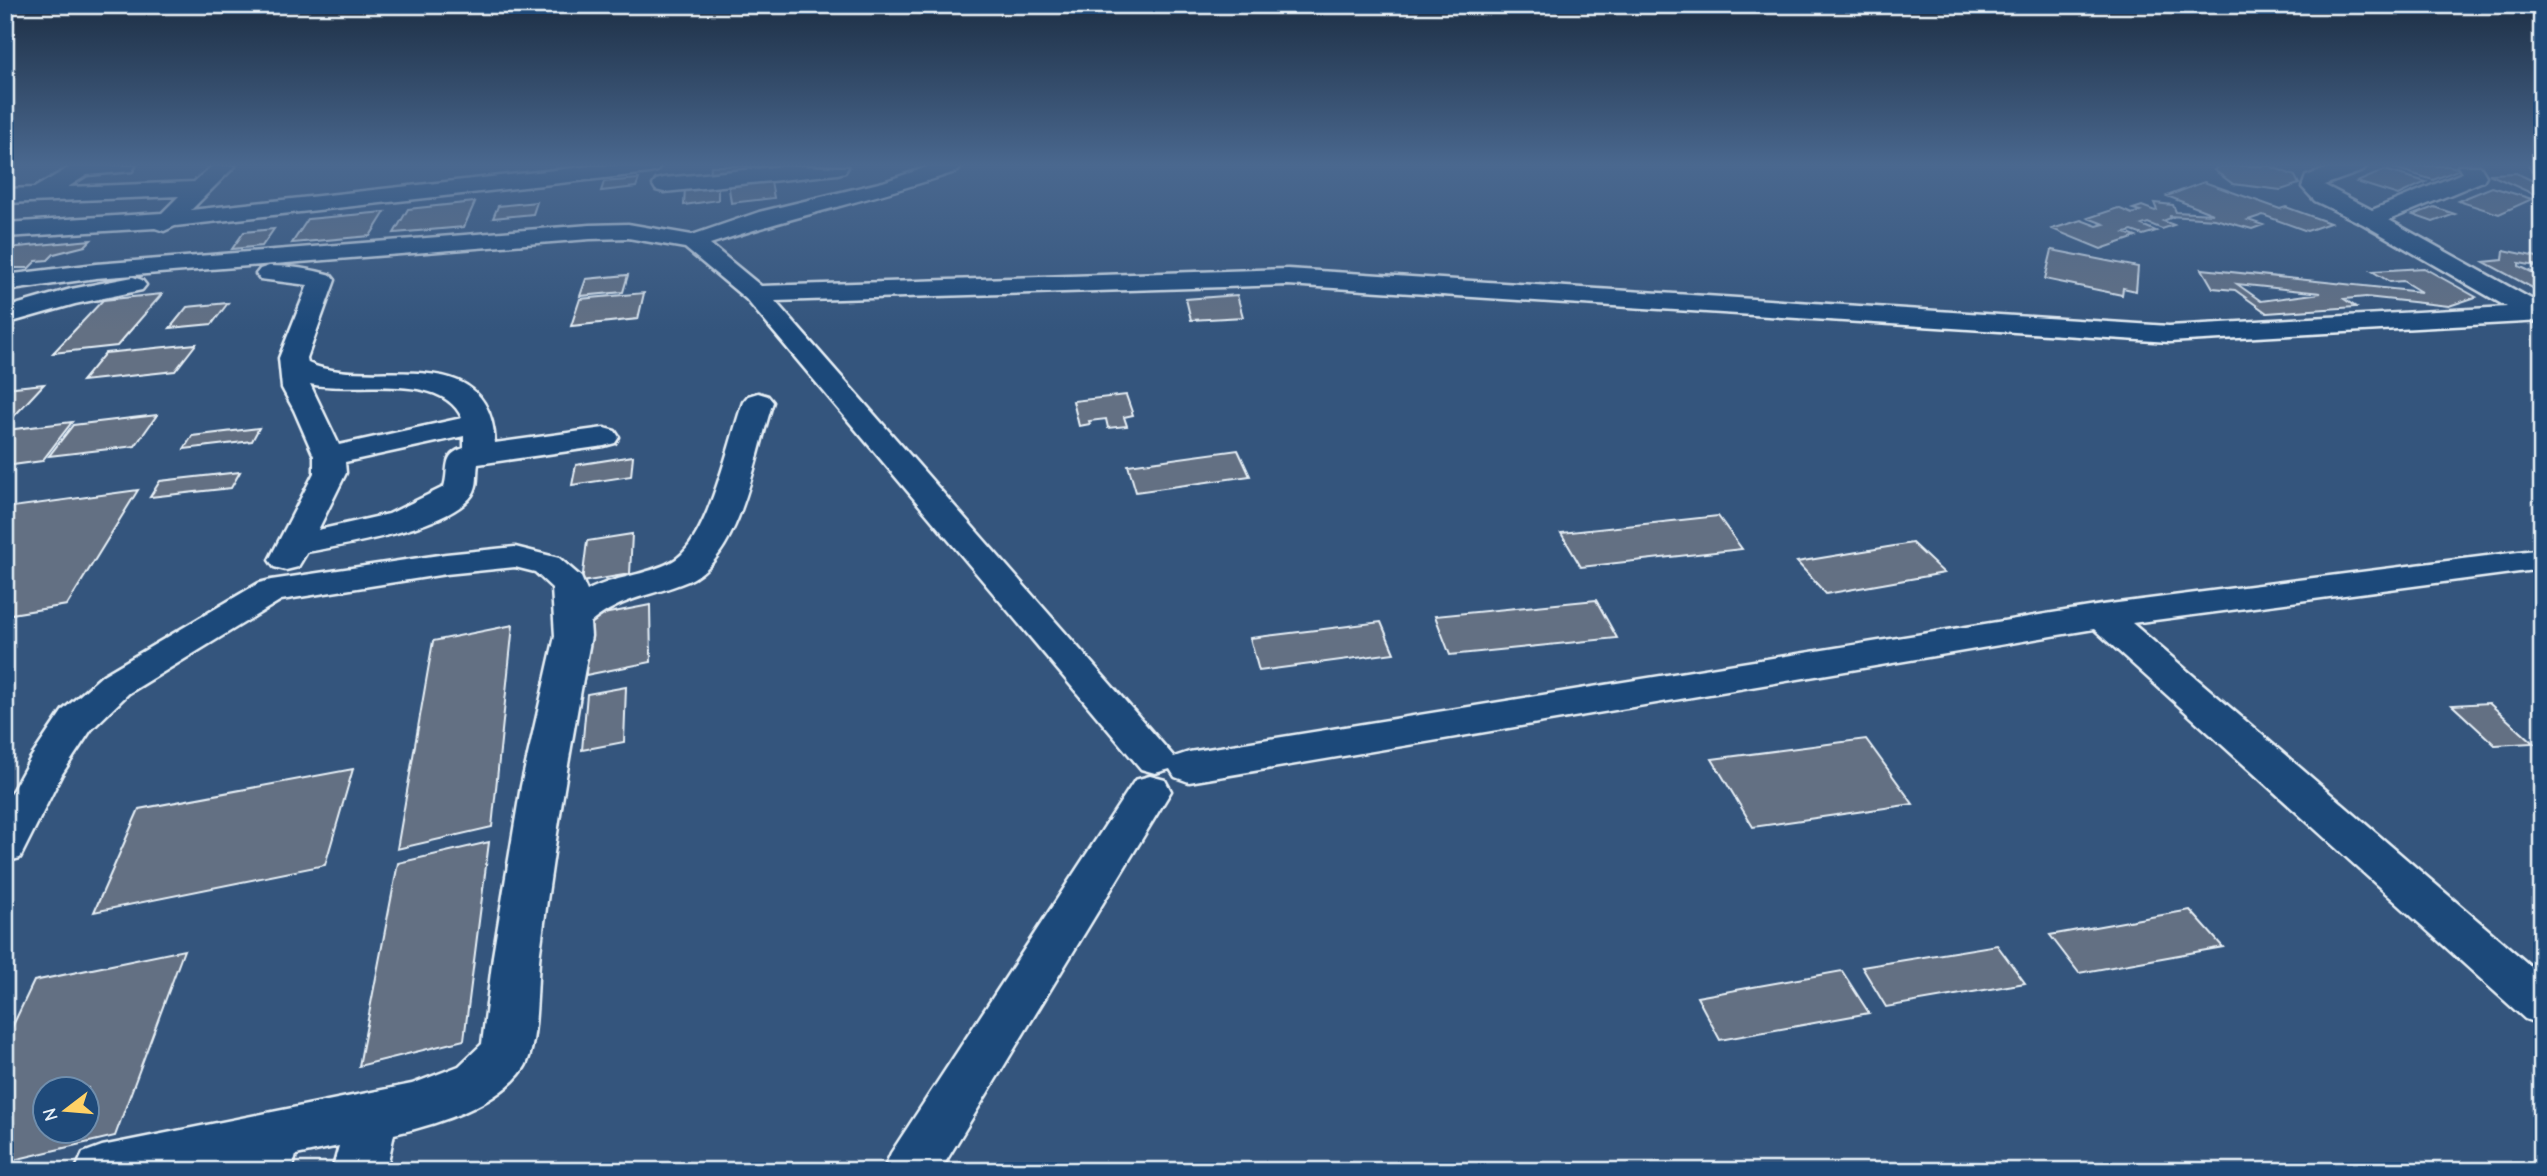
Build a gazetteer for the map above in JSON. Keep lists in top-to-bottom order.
{
  "north": "left"
}
